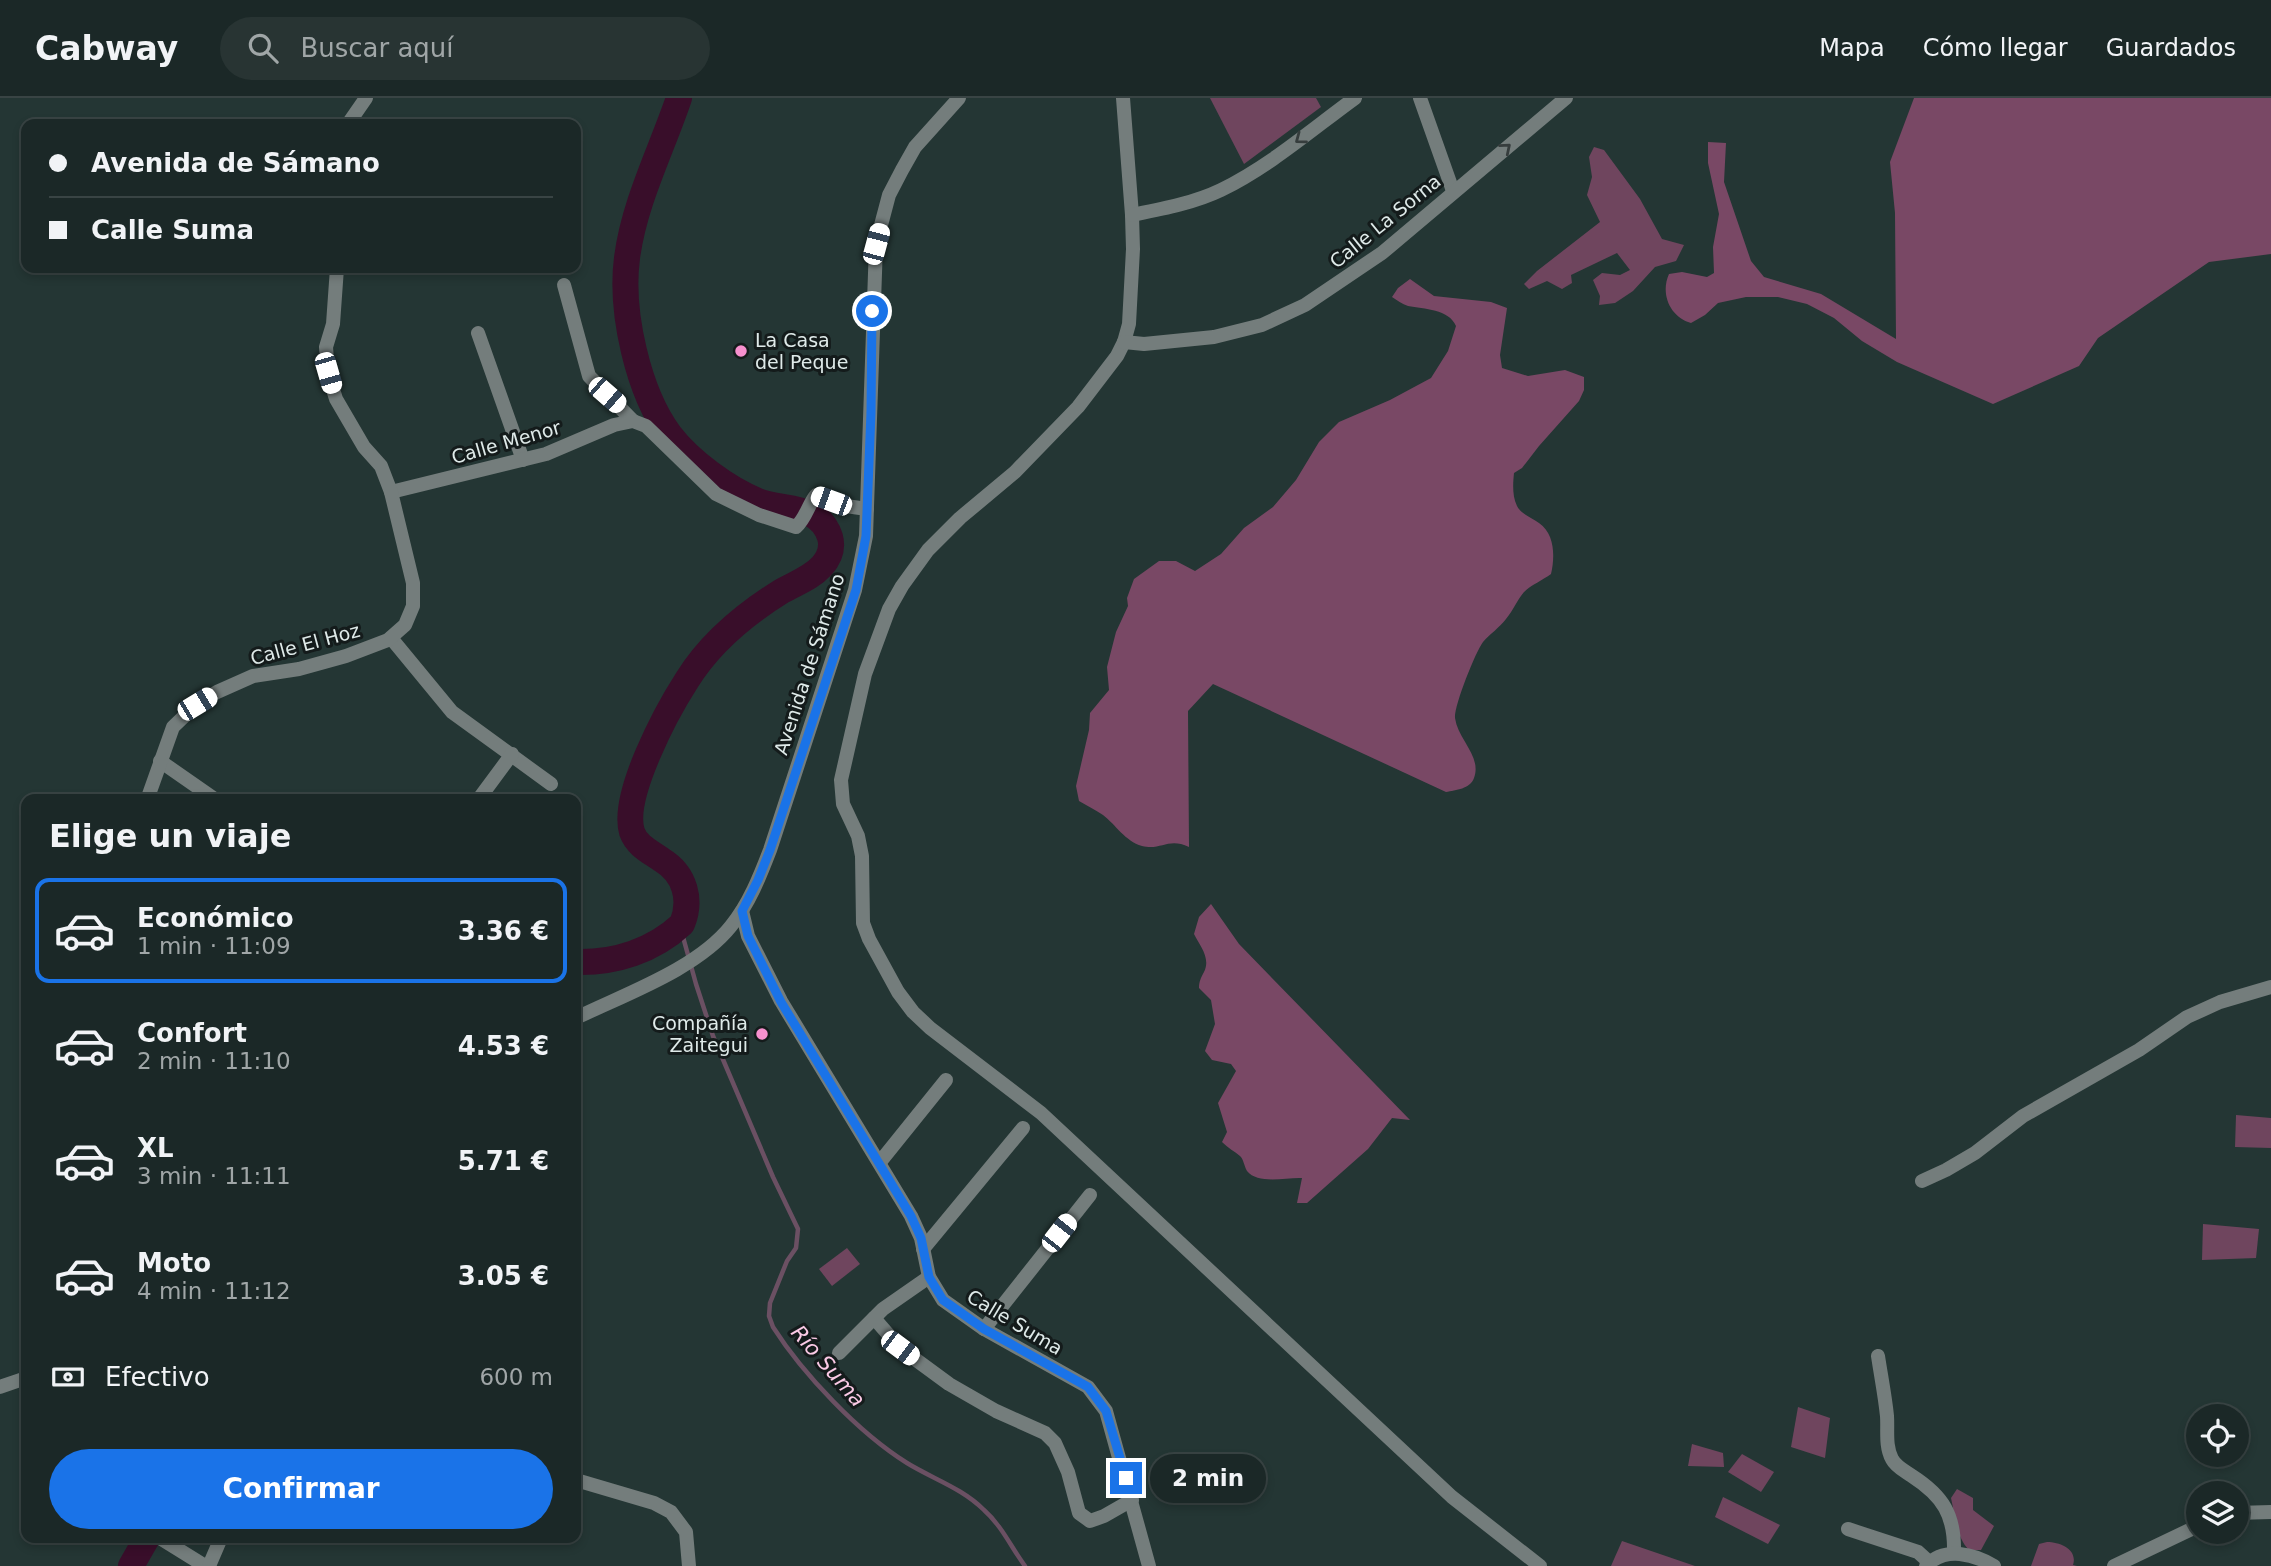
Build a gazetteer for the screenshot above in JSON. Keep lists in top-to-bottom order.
{
  "streets": {
    "street": [
      "Calle La Sorna",
      "Calle Menor",
      "Calle El Hoz",
      "Avenida de Sámano",
      "Calle Suma"
    ]
  },
  "crossings": [
    ["Calle Menor", "Calle El Hoz"],
    ["Avenida de Sámano", "Calle Suma"]
  ],
  "water": ["Río Suma"],
  "places": ["La Casa del Peque", "Compañía Zaitegui"],
  "page": {
    "header": "Cabway",
    "search": "Buscar aquí",
    "nav": ["Mapa", "Cómo llegar", "Guardados"],
    "banner": ["Avenida de Sámano", "Calle Suma"],
    "heading": "Elige un viaje",
    "list": [
      {
        "name": "Económico",
        "note": "1 min · 11:09",
        "value": "3.36 €"
      },
      {
        "name": "Confort",
        "note": "2 min · 11:10",
        "value": "4.53 €"
      },
      {
        "name": "XL",
        "note": "3 min · 11:11",
        "value": "5.71 €"
      },
      {
        "name": "Moto",
        "note": "4 min · 11:12",
        "value": "3.05 €"
      }
    ],
    "pay": ["Efectivo", "600 m"],
    "buttons": "Confirmar",
    "bubble": "2 min"
  }
}
